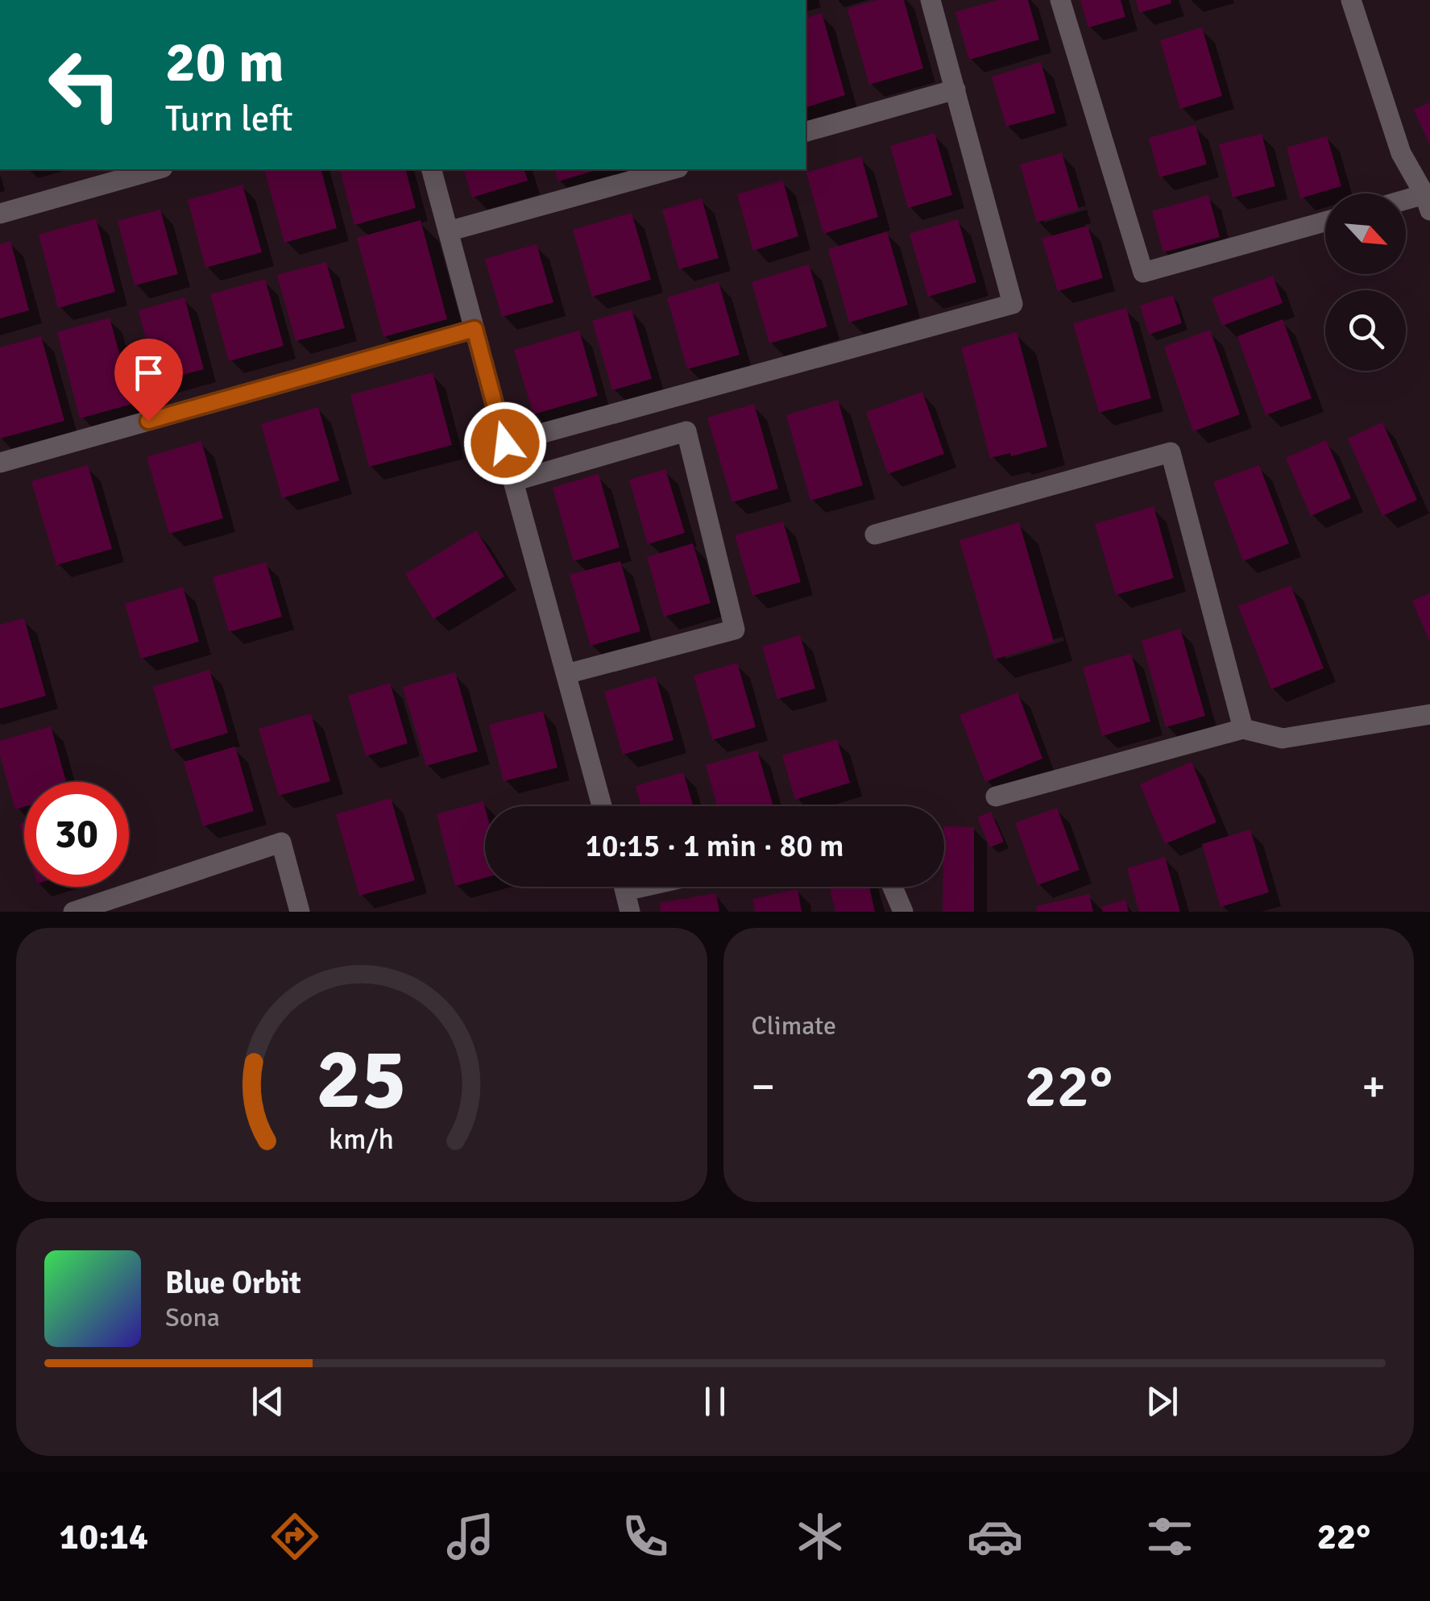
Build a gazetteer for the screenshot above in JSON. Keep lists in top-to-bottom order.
{
  "north": "bottom right",
  "page": {
    "turn": ["20 m", "Turn left"],
    "limit": "30",
    "trip": "10:15 · 1 min · 80 m",
    "tile": "Climate",
    "heat": ["−", "22°", "+"],
    "song": ["Blue Orbit", "Sona"],
    "tabs": ["10:14", "22°"],
    "gauge": ["25", "km/h"]
  }
}
